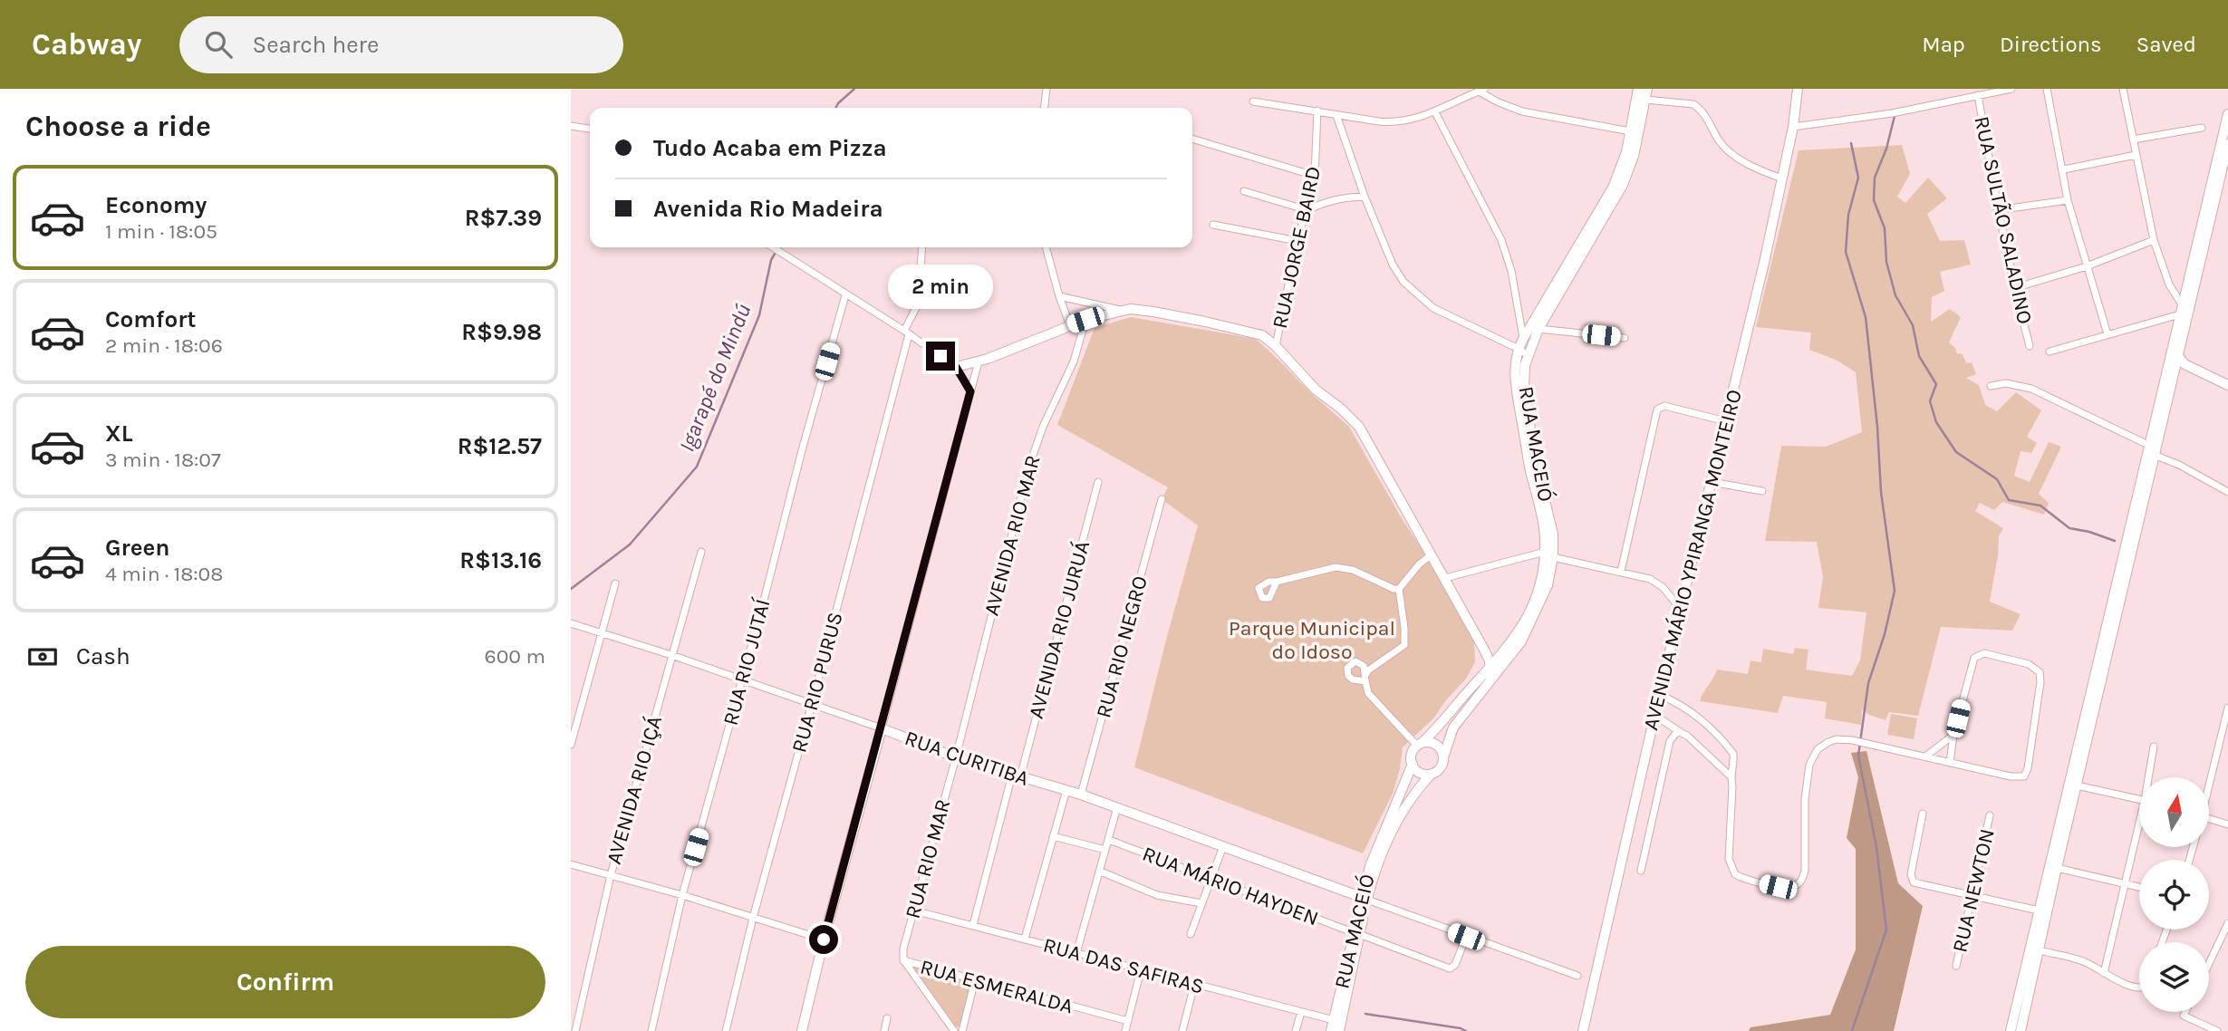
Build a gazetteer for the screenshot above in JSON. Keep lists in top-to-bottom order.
{
  "streets": {
    "main road": ["RUA MACEIÓ", "AVENIDA MÁRIO YPIRANGA MONTEIRO", "RUA CURITIBA"],
    "street": [
      "RUA SULTÃO SALADINO",
      "RUA JORGE BAIRD",
      "AVENIDA RIO MAR",
      "AVENIDA RIO JURUÁ",
      "RUA RIO NEGRO",
      "RUA RIO JUTAÍ",
      "RUA RIO PURUS",
      "AVENIDA RIO IÇÁ",
      "RUA RIO MAR",
      "RUA MÁRIO HAYDEN",
      "RUA NEWTON",
      "RUA DAS SAFIRAS",
      "RUA ESMERALDA"
    ]
  },
  "crossings": [
    ["RUA MACEIÓ", "RUA CURITIBA"],
    ["RUA MACEIÓ", "RUA MÁRIO HAYDEN"],
    ["RUA MACEIÓ", "RUA DAS SAFIRAS"],
    ["AVENIDA RIO MAR", "RUA CURITIBA"],
    ["AVENIDA RIO MAR", "RUA RIO MAR"],
    ["AVENIDA RIO JURUÁ", "RUA CURITIBA"],
    ["AVENIDA RIO JURUÁ", "RUA DAS SAFIRAS"],
    ["RUA RIO NEGRO", "RUA CURITIBA"],
    ["RUA RIO JUTAÍ", "RUA CURITIBA"],
    ["RUA RIO PURUS", "RUA CURITIBA"],
    ["RUA CURITIBA", "AVENIDA RIO IÇÁ"],
    ["RUA CURITIBA", "RUA RIO MAR"],
    ["RUA CURITIBA", "RUA MÁRIO HAYDEN"],
    ["RUA RIO MAR", "RUA DAS SAFIRAS"],
    ["RUA RIO MAR", "RUA ESMERALDA"]
  ],
  "water": ["Igarapé do Mindú"],
  "parks": ["Parque Municipal do Idoso"],
  "north": "top",
  "page": {
    "header": "Cabway",
    "search": "Search here",
    "nav": ["Map", "Directions", "Saved"],
    "heading": "Choose a ride",
    "banner": ["Tudo Acaba em Pizza", "Avenida Rio Madeira"],
    "list": [
      {
        "name": "Economy",
        "note": "1 min · 18:05",
        "value": "R$7.39"
      },
      {
        "name": "Comfort",
        "note": "2 min · 18:06",
        "value": "R$9.98"
      },
      {
        "name": "XL",
        "note": "3 min · 18:07",
        "value": "R$12.57"
      },
      {
        "name": "Green",
        "note": "4 min · 18:08",
        "value": "R$13.16"
      }
    ],
    "bubble": "2 min",
    "pay": ["Cash", "600 m"],
    "buttons": "Confirm"
  }
}
